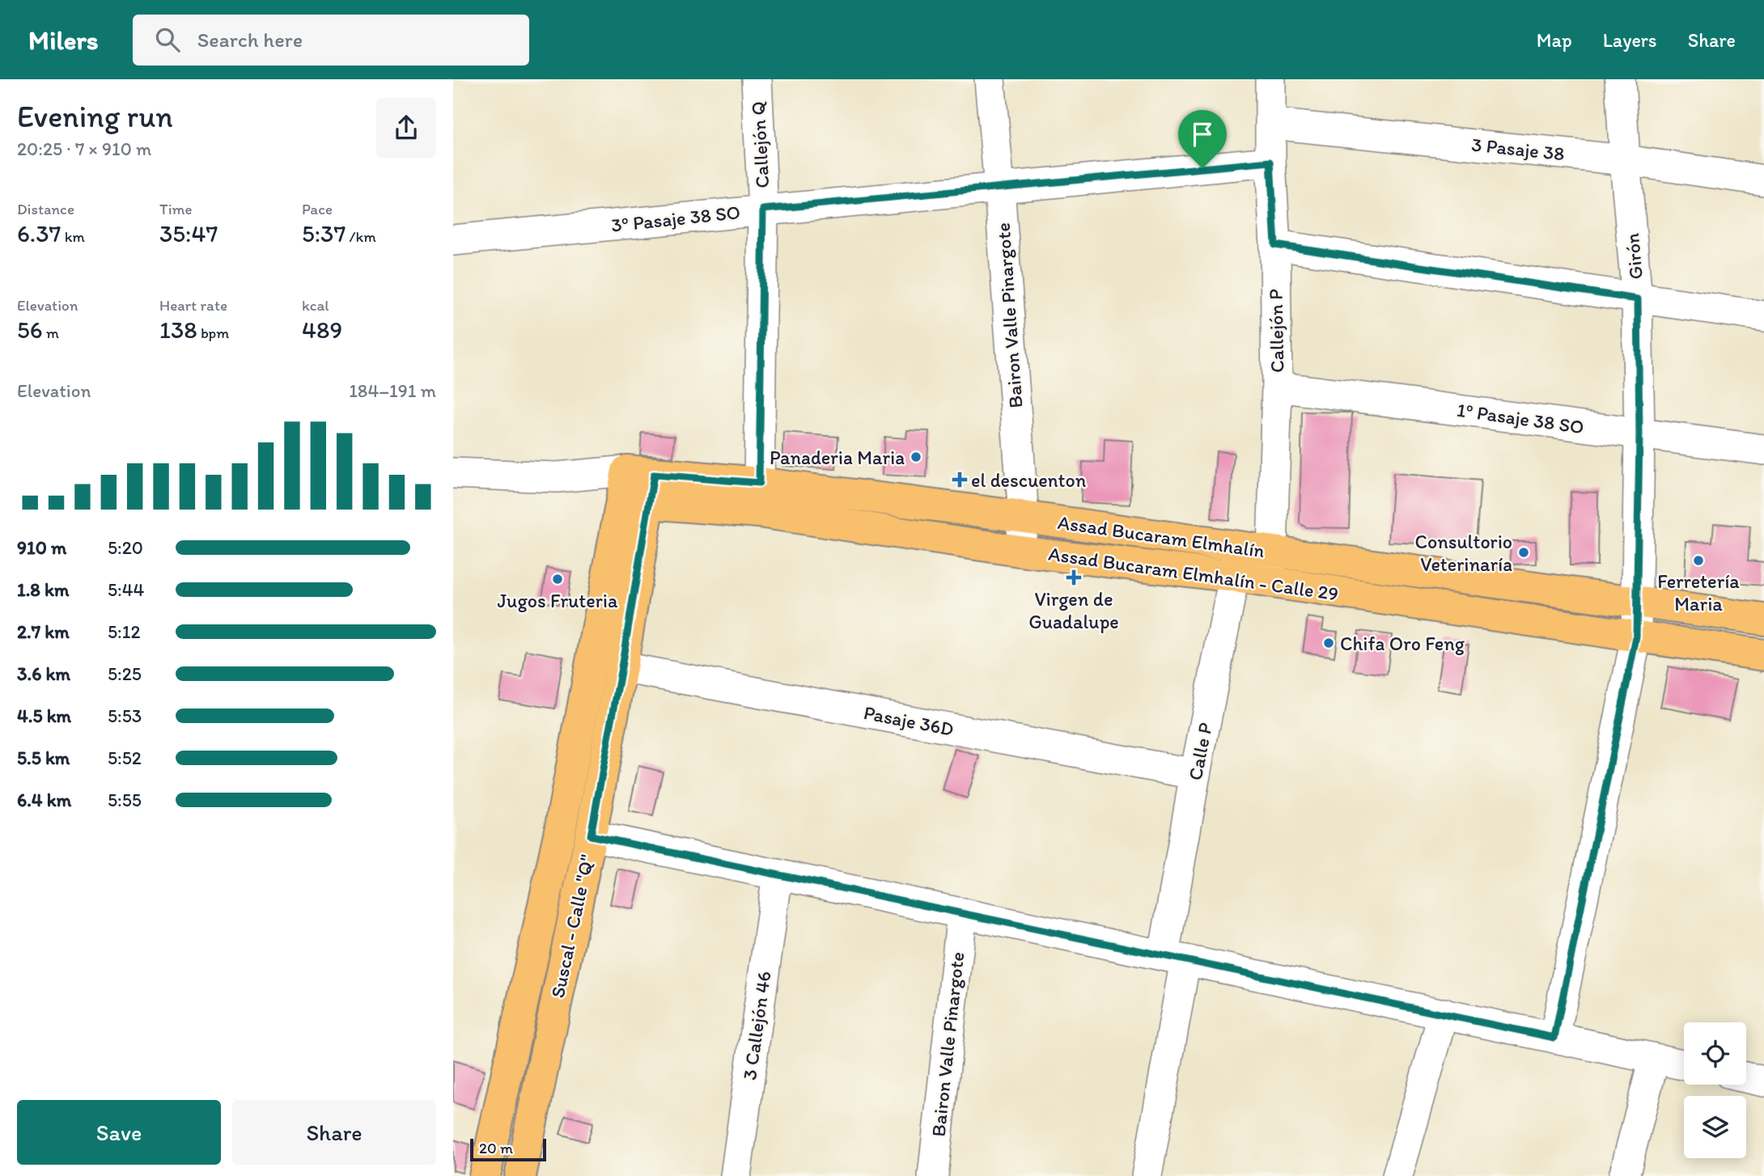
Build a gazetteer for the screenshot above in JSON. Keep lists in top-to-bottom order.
{
  "streets": {
    "main road": ["Assad Bucaram Elmhalín", "Assad Bucaram Elmhalín - Calle 29", "Suscal - Calle \"Q\""],
    "street": [
      "Callejón Q",
      "3 Pasaje 38",
      "3º Pasaje 38 SO",
      "Girón",
      "Bairon Valle Pinargote",
      "Callejón P",
      "1º Pasaje 38 SO",
      "Pasaje 36D",
      "Calle P",
      "3 Callejón 46"
    ]
  },
  "crossings": [
    ["Callejón Q", "3º Pasaje 38 SO"],
    ["Callejón Q", "Assad Bucaram Elmhalín"],
    ["3 Pasaje 38", "Girón"],
    ["3 Pasaje 38", "Callejón P"],
    ["3º Pasaje 38 SO", "Bairon Valle Pinargote"],
    ["3º Pasaje 38 SO", "Callejón P"],
    ["Girón", "1º Pasaje 38 SO"],
    ["Girón", "Assad Bucaram Elmhalín"],
    ["Girón", "Assad Bucaram Elmhalín - Calle 29"],
    ["Bairon Valle Pinargote", "Assad Bucaram Elmhalín"],
    ["Bairon Valle Pinargote", "Assad Bucaram Elmhalín - Calle 29"],
    ["Callejón P", "1º Pasaje 38 SO"],
    ["Callejón P", "Assad Bucaram Elmhalín"],
    ["Callejón P", "Assad Bucaram Elmhalín - Calle 29"],
    ["Assad Bucaram Elmhalín", "Assad Bucaram Elmhalín - Calle 29"],
    ["Assad Bucaram Elmhalín", "Calle P"],
    ["Assad Bucaram Elmhalín", "Suscal - Calle \"Q\""],
    ["Assad Bucaram Elmhalín - Calle 29", "Calle P"],
    ["Assad Bucaram Elmhalín - Calle 29", "Suscal - Calle \"Q\""],
    ["Pasaje 36D", "Calle P"],
    ["Pasaje 36D", "Suscal - Calle \"Q\""]
  ],
  "places": {
    "other": [
      "Panaderia Maria",
      "Consultorio Veterinaría",
      "Ferretería Maria",
      "Jugos Fruteria",
      "Chifa Oro Feng"
    ],
    "health": ["el descuenton", "Virgen de Guadalupe"]
  },
  "scale_bar": "20 m",
  "page": {
    "header": "Milers",
    "search": "Search here",
    "nav": ["Map", "Layers", "Share"],
    "heading": ["Evening run", "20:25 · 7 × 910 m"],
    "stats": [
      ["Distance", "6.37 km"],
      ["Time", "35:47"],
      ["Pace", "5:37 /km"],
      ["Elevation", "56 m"],
      ["Heart rate", "138 bpm"],
      ["kcal", "489"]
    ],
    "chart": ["Elevation", "184–191 m"],
    "list": [
      {
        "name": "910 m",
        "note": "5:20"
      },
      {
        "name": "1.8 km",
        "note": "5:44"
      },
      {
        "name": "2.7 km",
        "note": "5:12"
      },
      {
        "name": "3.6 km",
        "note": "5:25"
      },
      {
        "name": "4.5 km",
        "note": "5:53"
      },
      {
        "name": "5.5 km",
        "note": "5:52"
      },
      {
        "name": "6.4 km",
        "note": "5:55"
      }
    ],
    "buttons": ["Save", "Share"],
    "scale": "20 m"
  }
}
